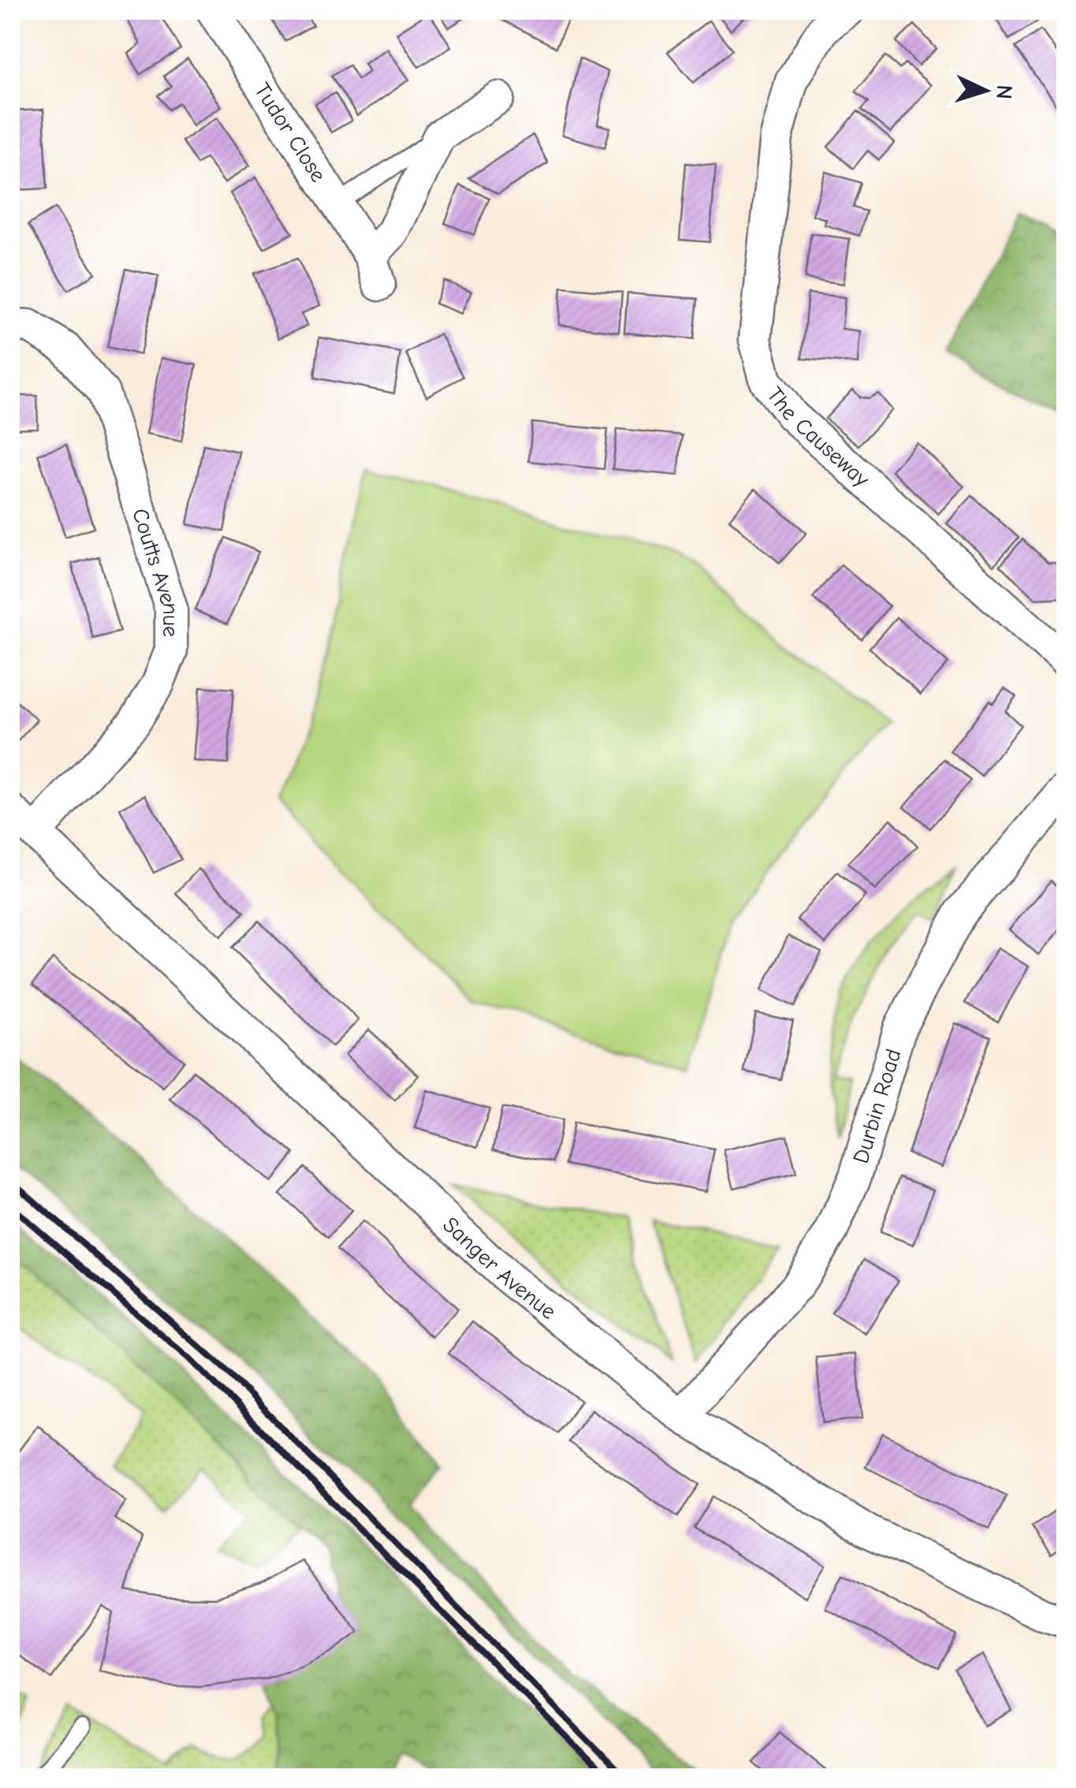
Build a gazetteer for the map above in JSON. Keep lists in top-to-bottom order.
{
  "streets": {
    "street": [
      "Tudor Close",
      "The Causeway",
      "Coutts Avenue",
      "Durbin Road",
      "Sanger Avenue"
    ]
  },
  "crossings": [
    ["Coutts Avenue", "Sanger Avenue"],
    ["Durbin Road", "Sanger Avenue"]
  ],
  "north": "right"
}
